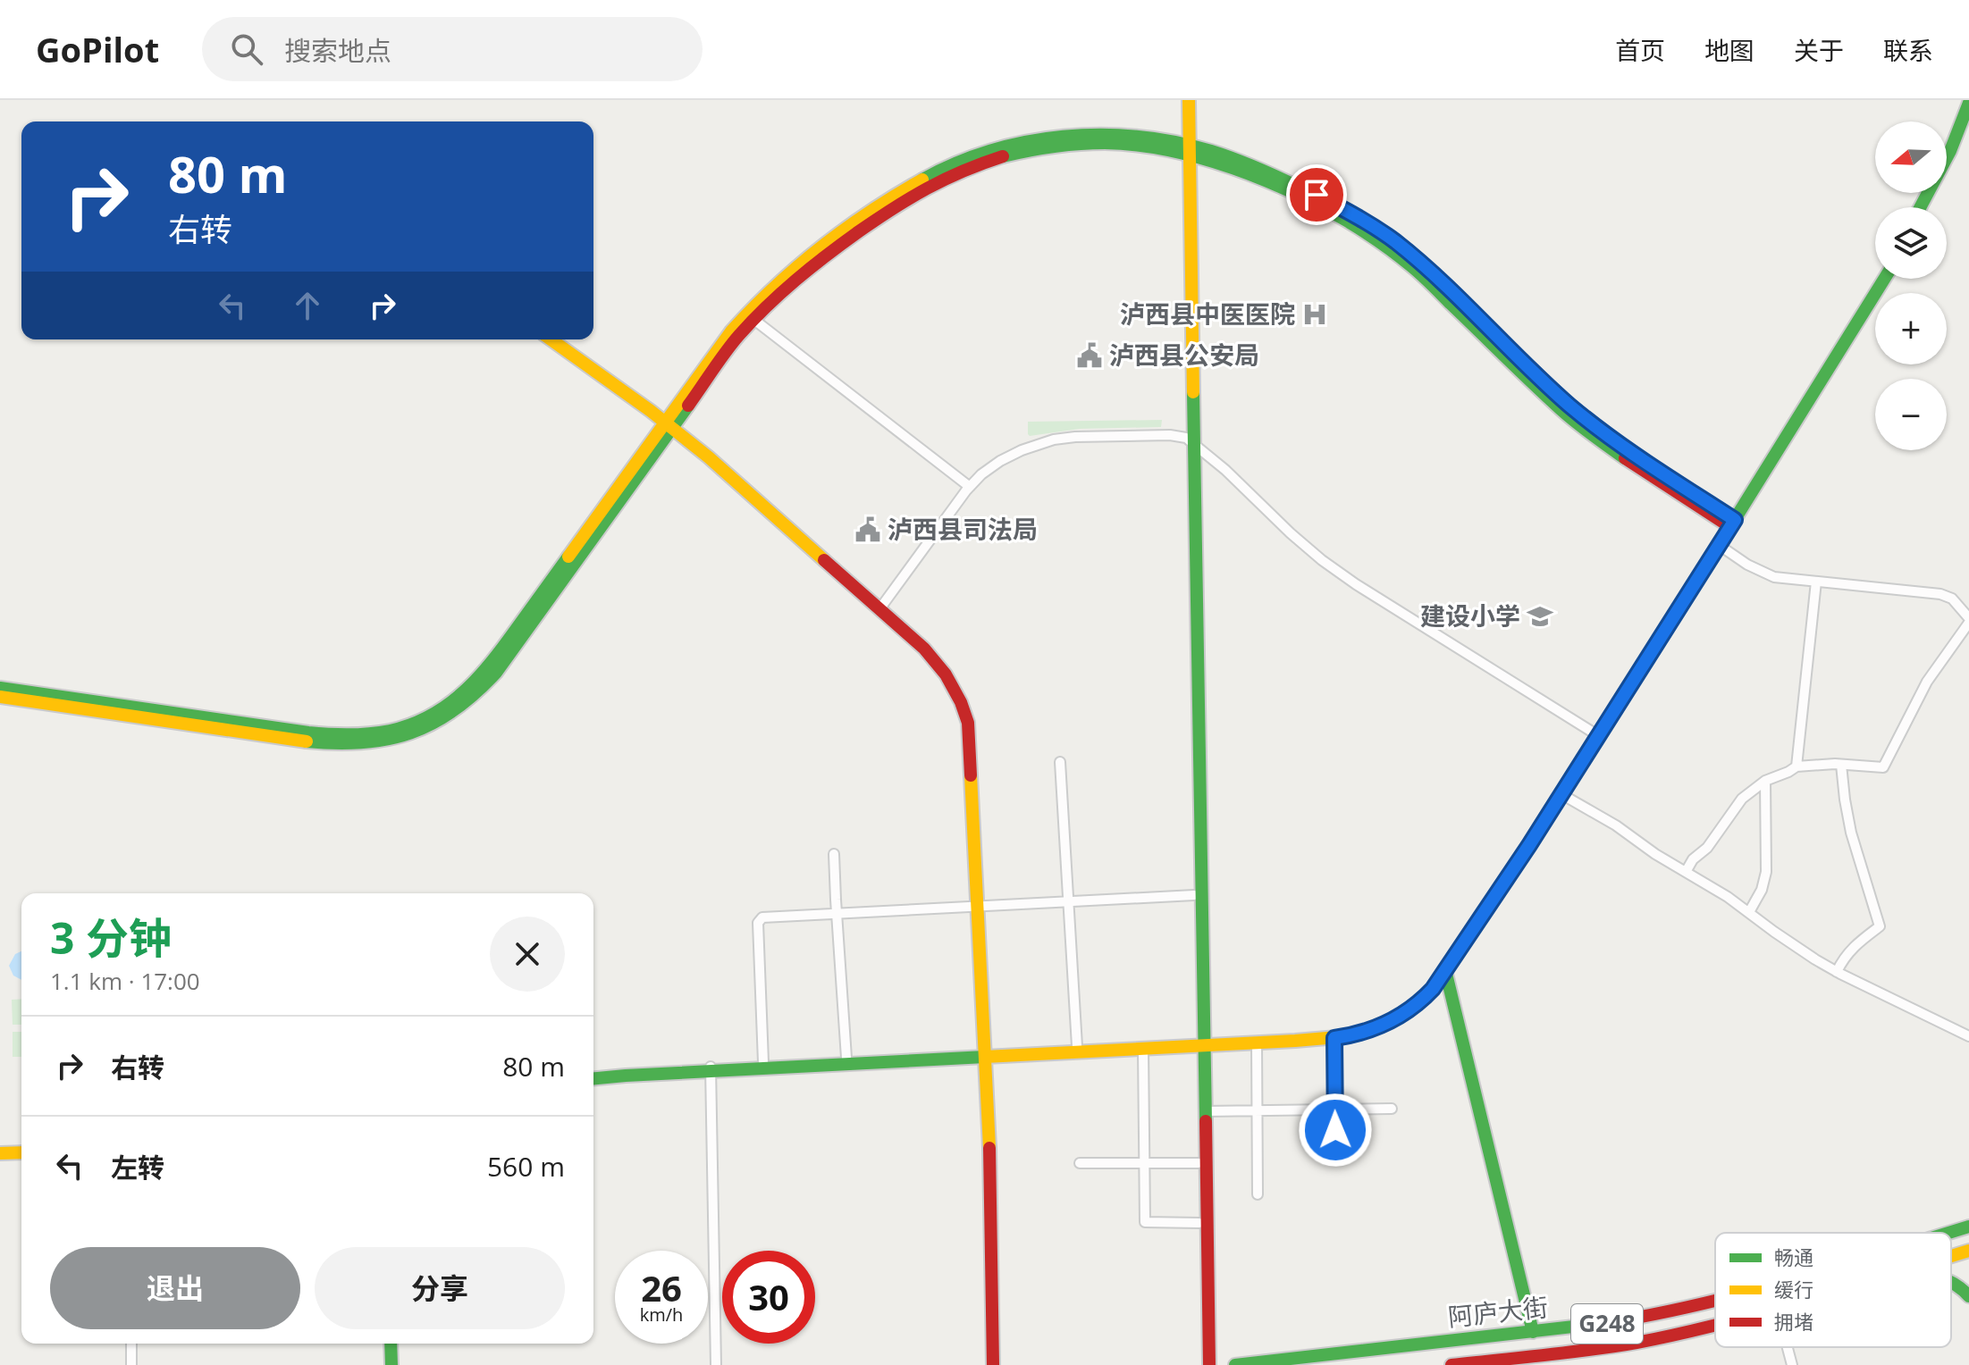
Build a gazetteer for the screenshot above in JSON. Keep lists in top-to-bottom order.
{
  "streets": {
    "main road": ["阿庐大街", "G248"]
  },
  "places": {
    "hospital": ["泸西县中医医院"],
    "public building": ["泸西县公安局", "泸西县司法局"],
    "school or university": ["建设小学"]
  },
  "legend": ["畅通", "缓行", "拥堵"],
  "north": "left",
  "page": {
    "header": "GoPilot",
    "search": "搜索地点",
    "nav": [
      "首页",
      "地图",
      "关于",
      "联系"
    ],
    "map_buttons": ["+", "−"],
    "turn": ["80 m", "右转"],
    "heading": ["3 分钟", "1.1 km · 17:00"],
    "list": [
      {
        "name": "右转",
        "value": "80 m"
      },
      {
        "name": "左转",
        "value": "560 m"
      }
    ],
    "buttons": ["退出", "分享"],
    "speed": "26 km/h",
    "limit": "30"
  }
}
